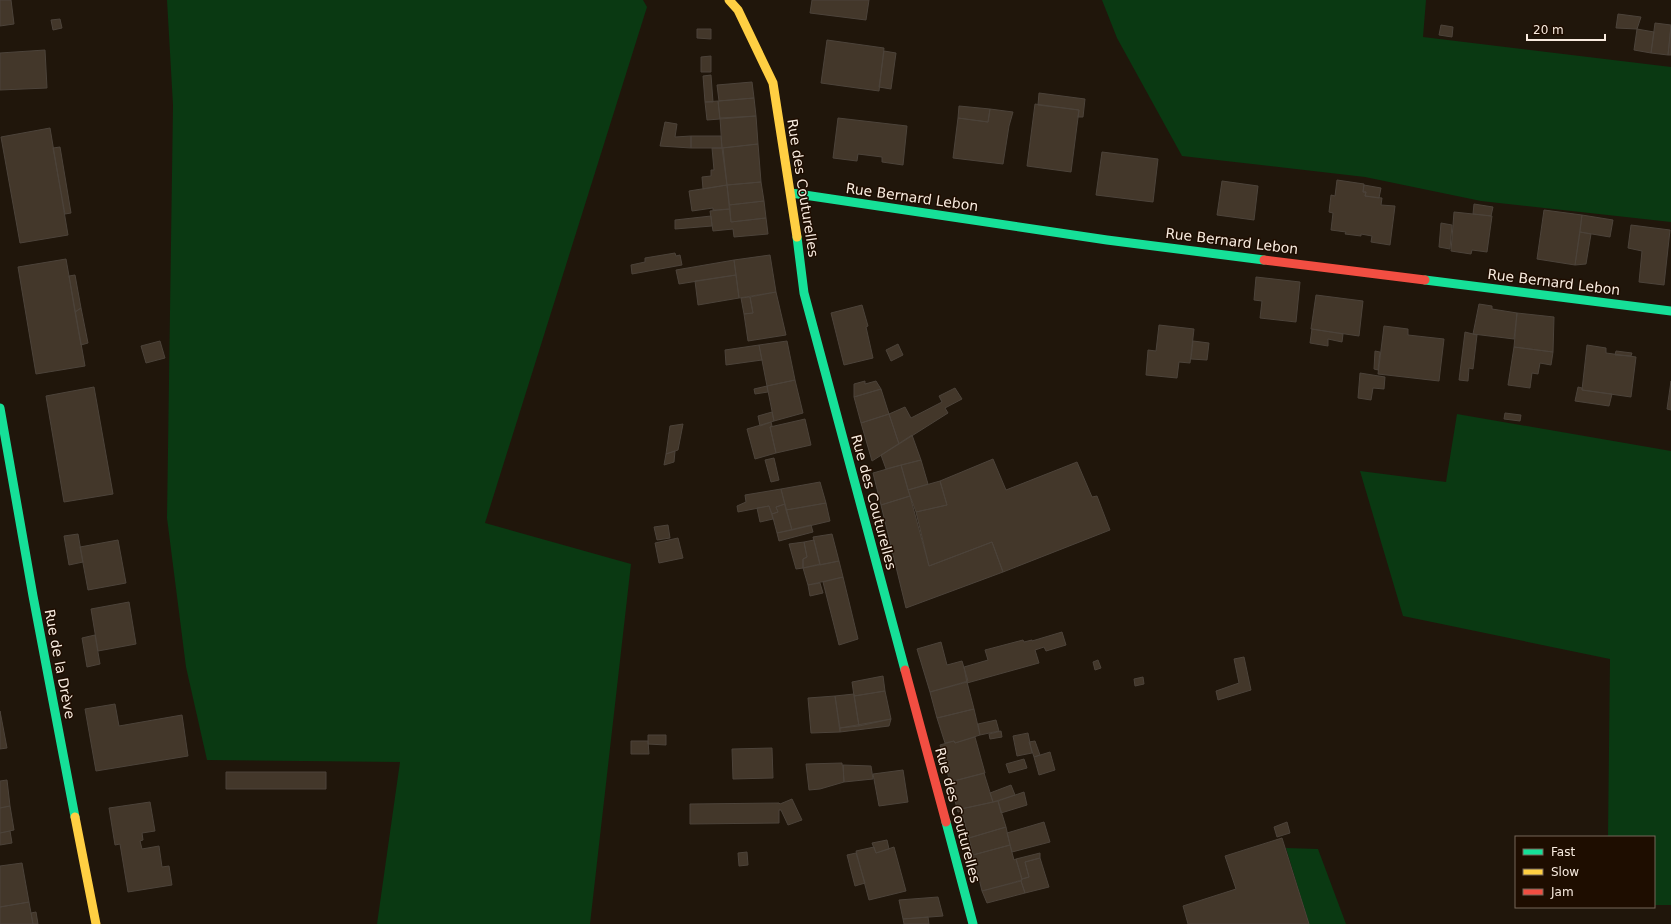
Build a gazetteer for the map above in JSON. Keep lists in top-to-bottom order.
{
  "streets": {
    "street": ["Rue des Couturelles", "Rue Bernard Lebon", "Rue de la Drève"]
  },
  "crossings": [
    ["Rue des Couturelles", "Rue Bernard Lebon"]
  ],
  "legend": ["Fast", "Slow", "Jam"],
  "scale_bar": "20 m"
}
